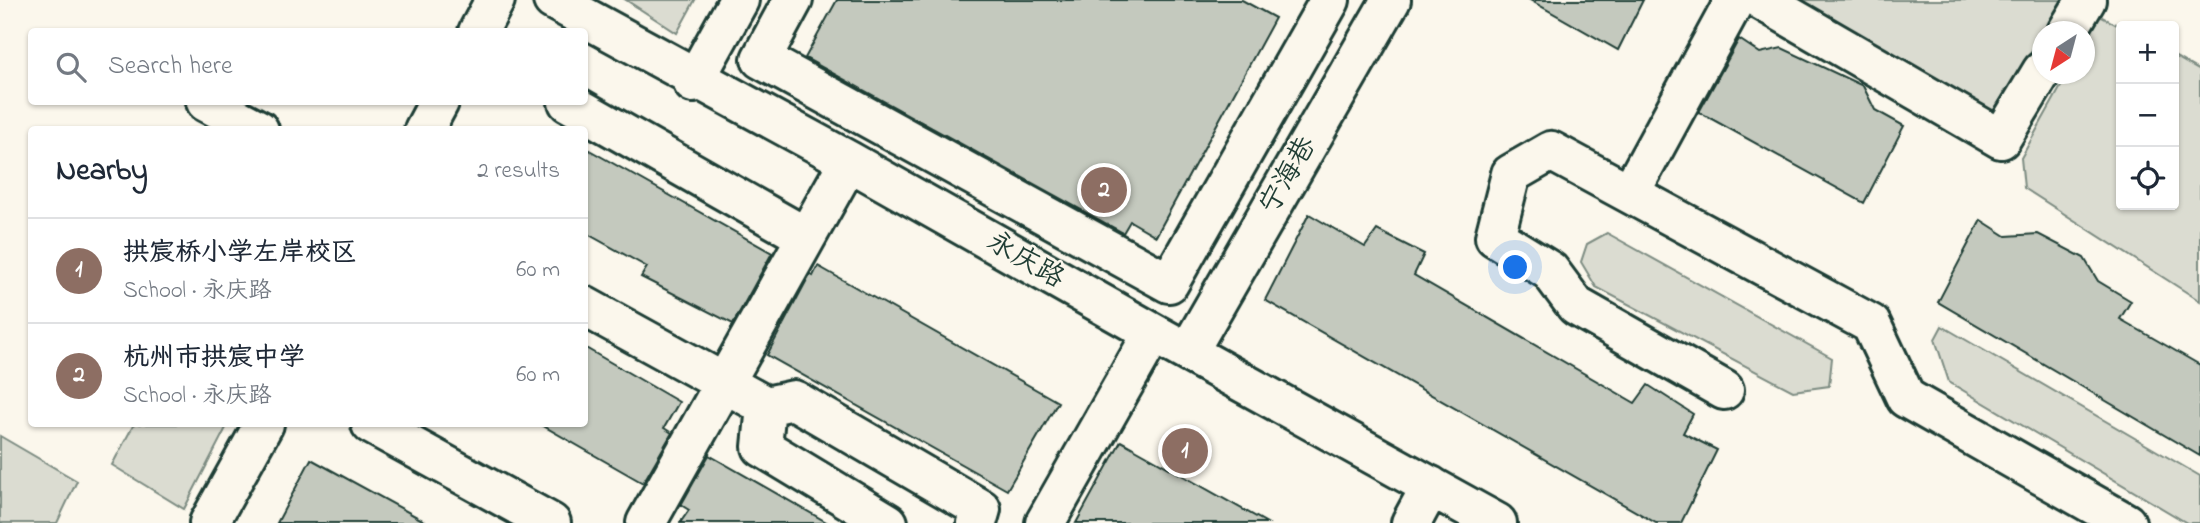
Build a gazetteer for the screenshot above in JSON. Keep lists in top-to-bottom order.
{
  "streets": {
    "street": ["宁海巷", "永庆路"]
  },
  "crossings": [
    ["宁海巷", "永庆路"]
  ],
  "north": "bottom left",
  "page": {
    "map_buttons": ["+", "−"],
    "search": "Search here",
    "heading": ["Nearby", "2 results"],
    "pins": ["2", "1"],
    "list": [
      {
        "mark": "1",
        "name": "拱宸桥小学左岸校区",
        "note": "School · 永庆路",
        "value": "60 m"
      },
      {
        "mark": "2",
        "name": "杭州市拱宸中学",
        "note": "School · 永庆路",
        "value": "60 m"
      }
    ]
  }
}
